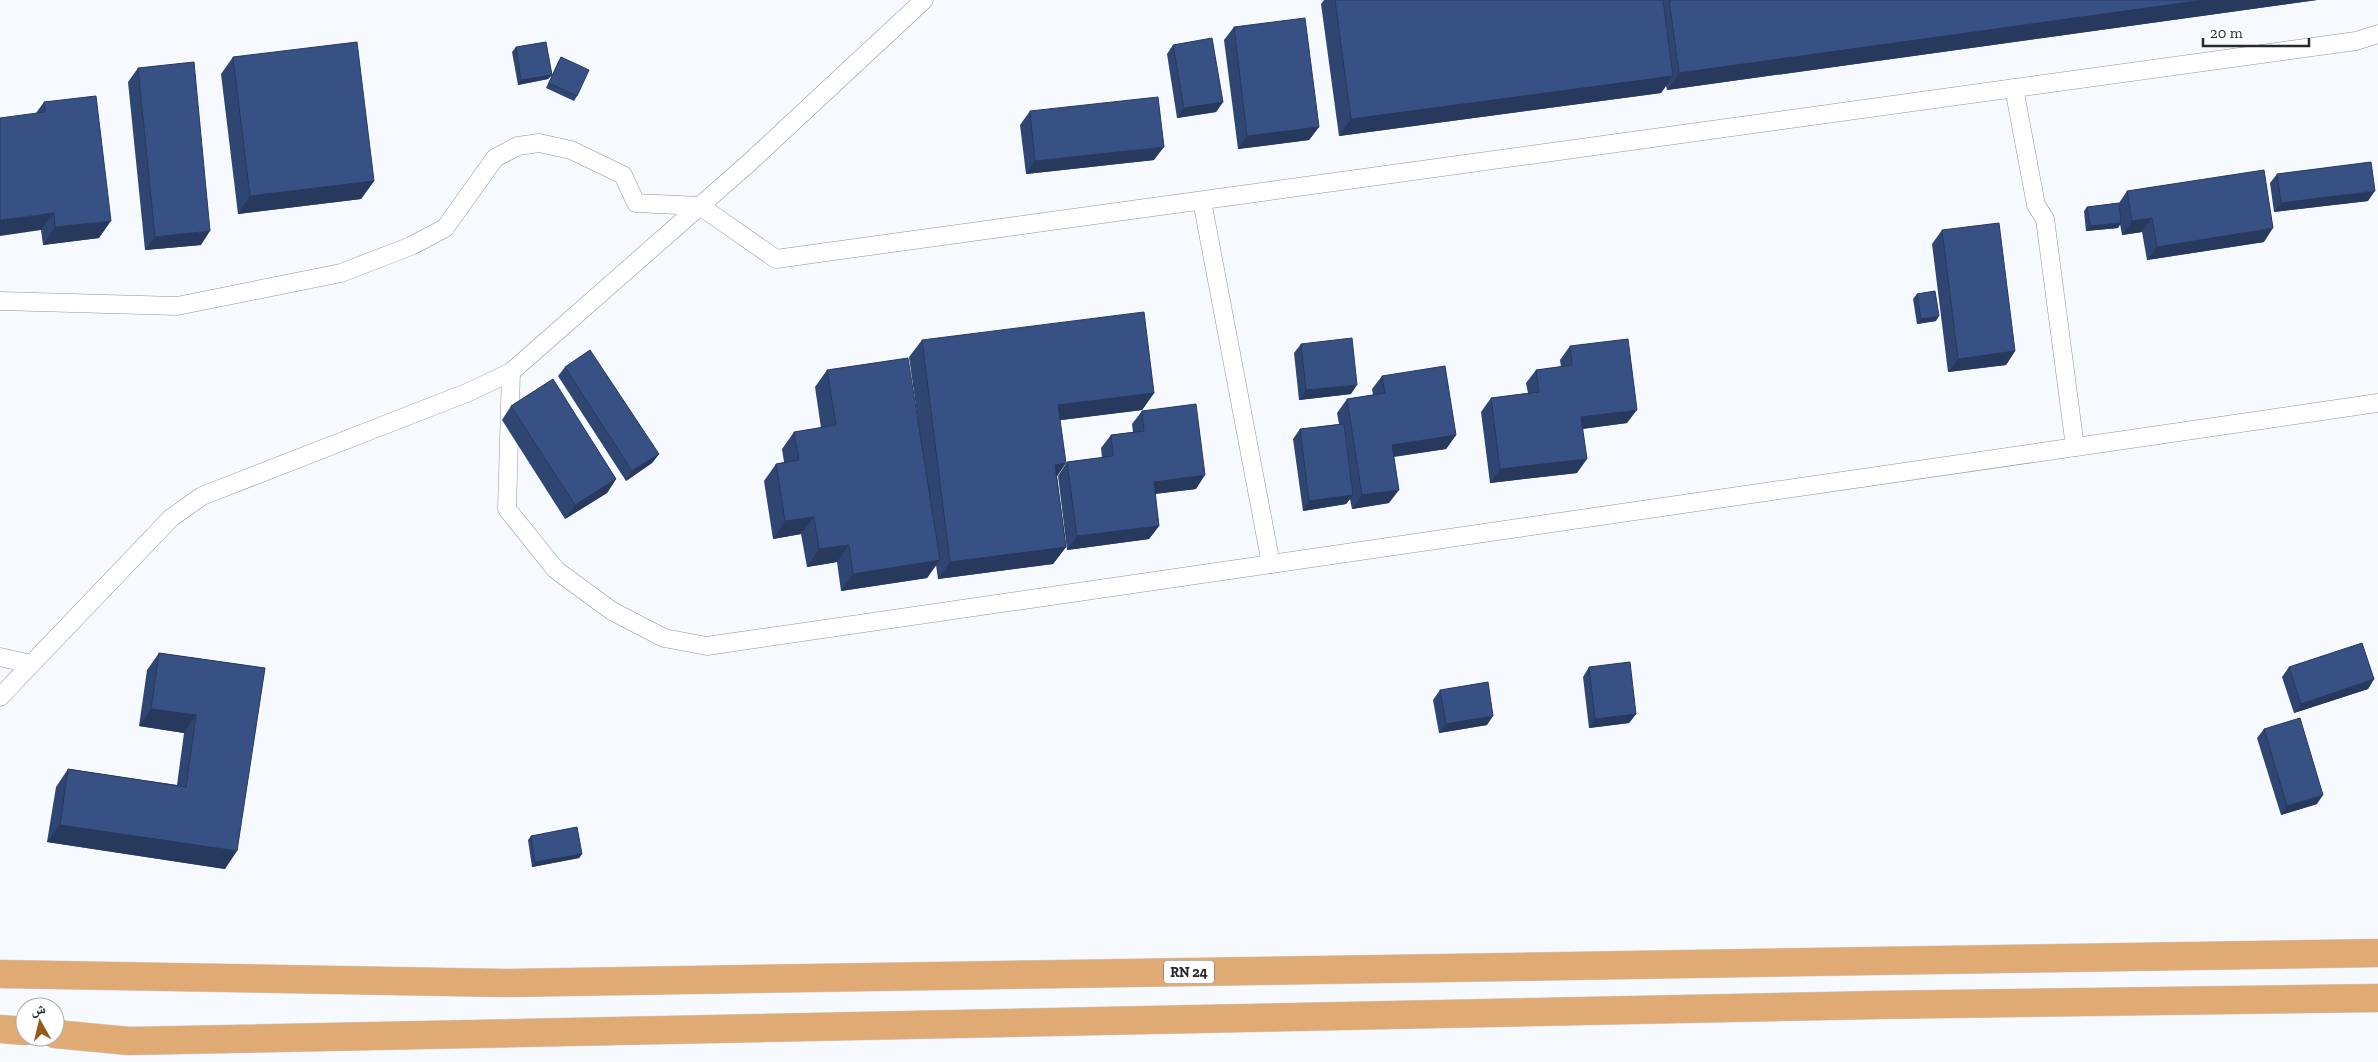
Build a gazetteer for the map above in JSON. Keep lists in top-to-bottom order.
{
  "streets": {
    "highway": ["RN 24"]
  },
  "scale_bar": "20 m",
  "north": "top"
}
